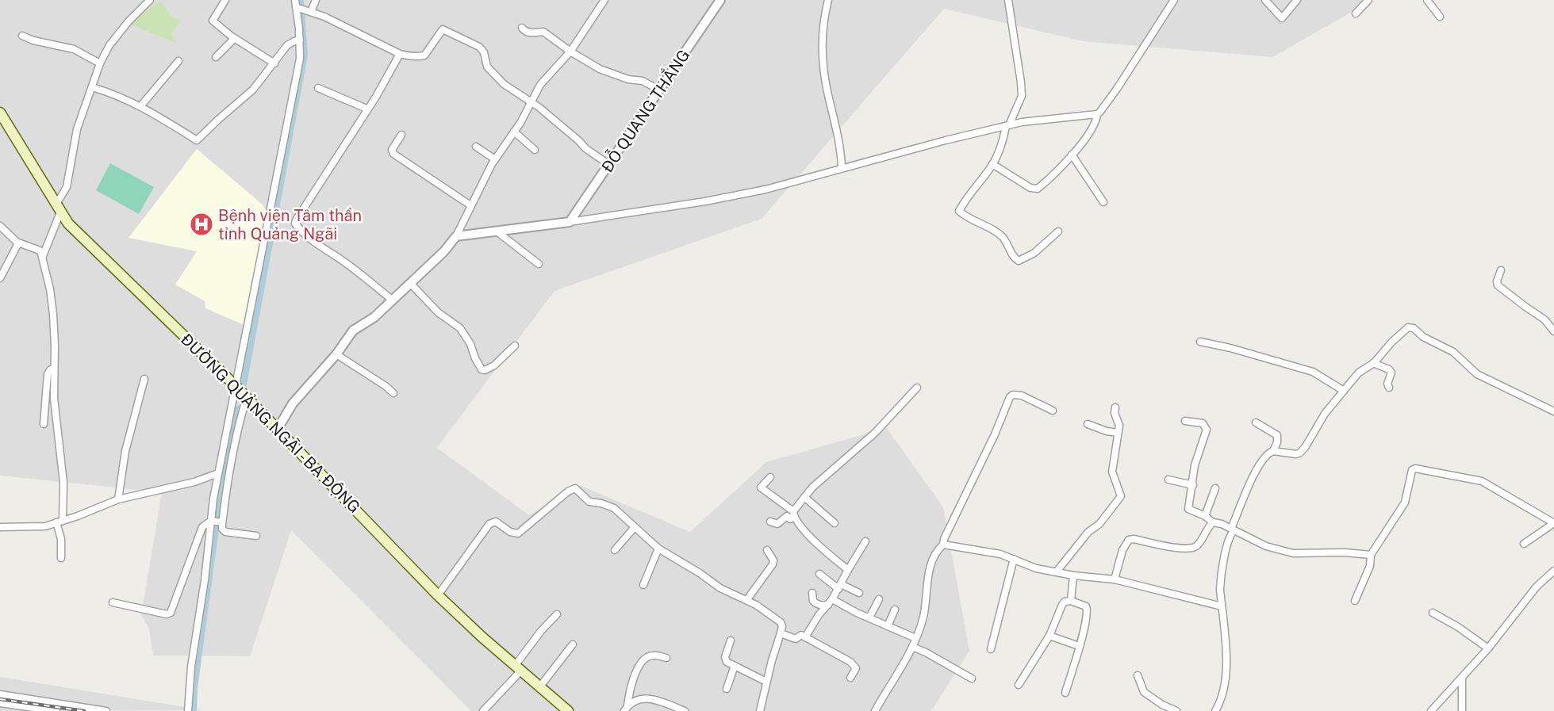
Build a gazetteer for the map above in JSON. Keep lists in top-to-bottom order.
{
  "streets": {
    "main road": ["ĐƯỜNG QUẢNG NGÃI - BA ĐỘNG"],
    "street": ["ĐỖ QUANG THẮNG"]
  },
  "places": {
    "hospital": ["Bệnh viện Tâm thần tỉnh Quảng Ngãi"]
  }
}
